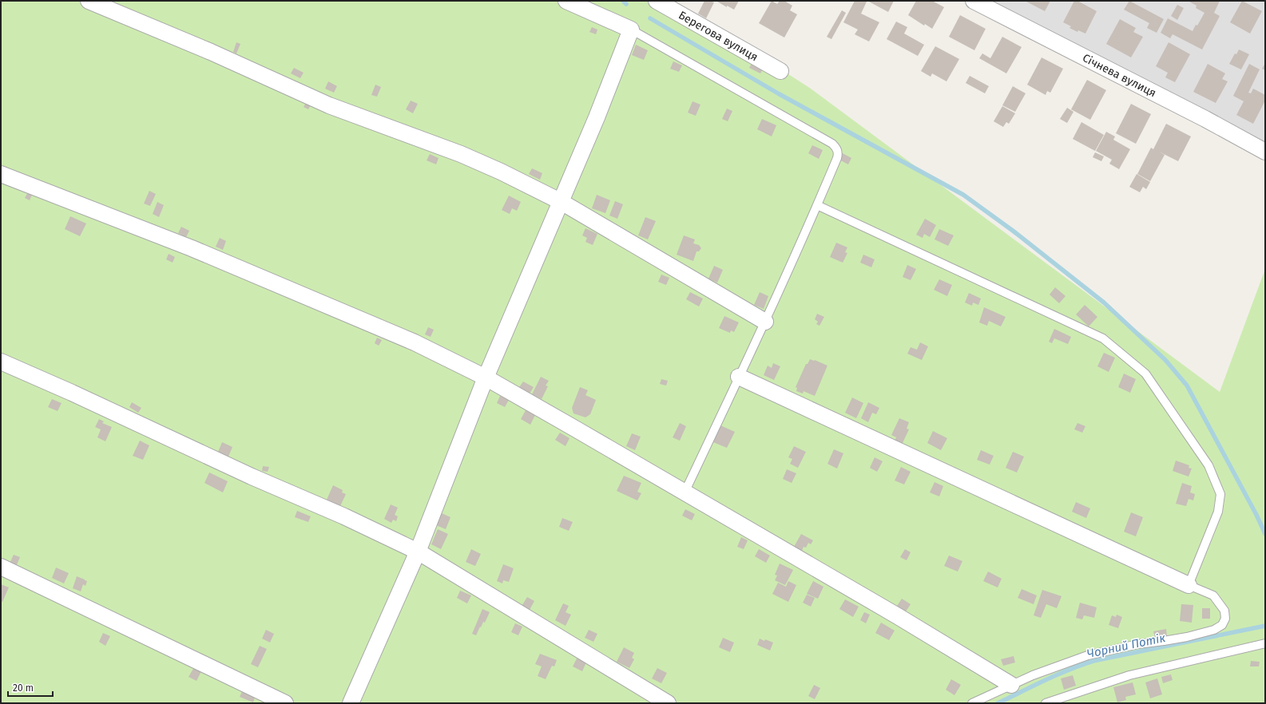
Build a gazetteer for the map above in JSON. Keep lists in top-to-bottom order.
{
  "streets": {
    "street": ["Берегова вулиця", "Січнева вулиця"]
  },
  "water": ["Чорний Потік"],
  "scale_bar": "20 m"
}
